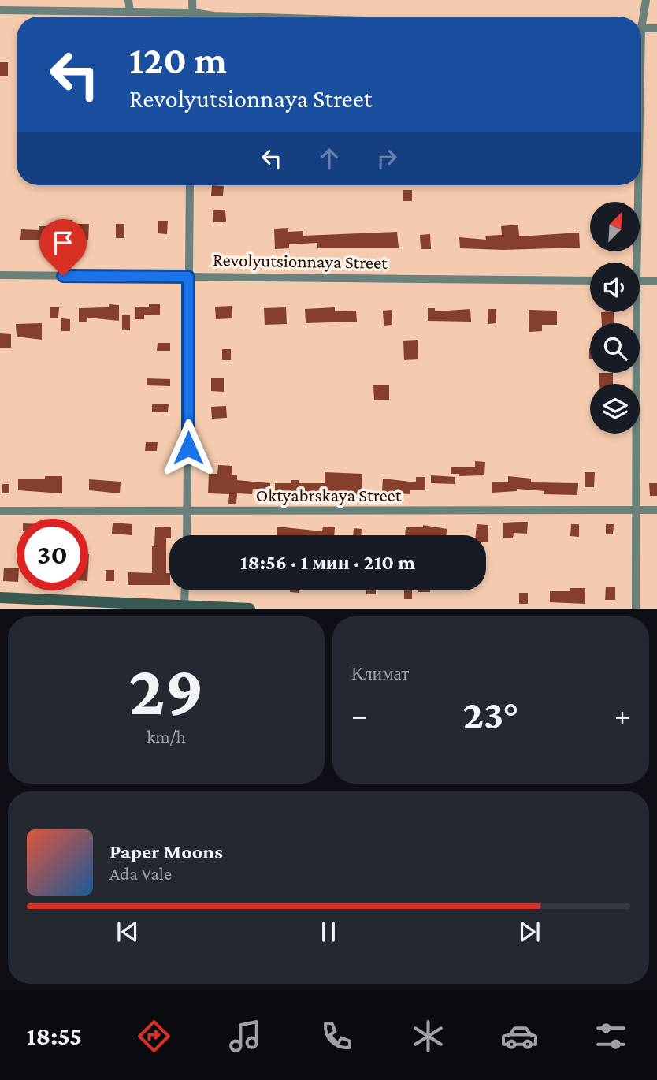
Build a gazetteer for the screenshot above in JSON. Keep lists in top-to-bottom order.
{
  "streets": {
    "street": ["Revolyutsionnaya Street", "Oktyabrskaya Street"]
  },
  "north": "top right",
  "page": {
    "turn": ["120 m", "Revolyutsionnaya Street"],
    "limit": "30",
    "trip": "18:56 · 1 мин · 210 m",
    "tile": [
      ["29", "km/h"],
      "Климат"
    ],
    "heat": ["−", "23°", "+"],
    "song": ["Paper Moons", "Ada Vale"],
    "tabs": "18:55"
  }
}
